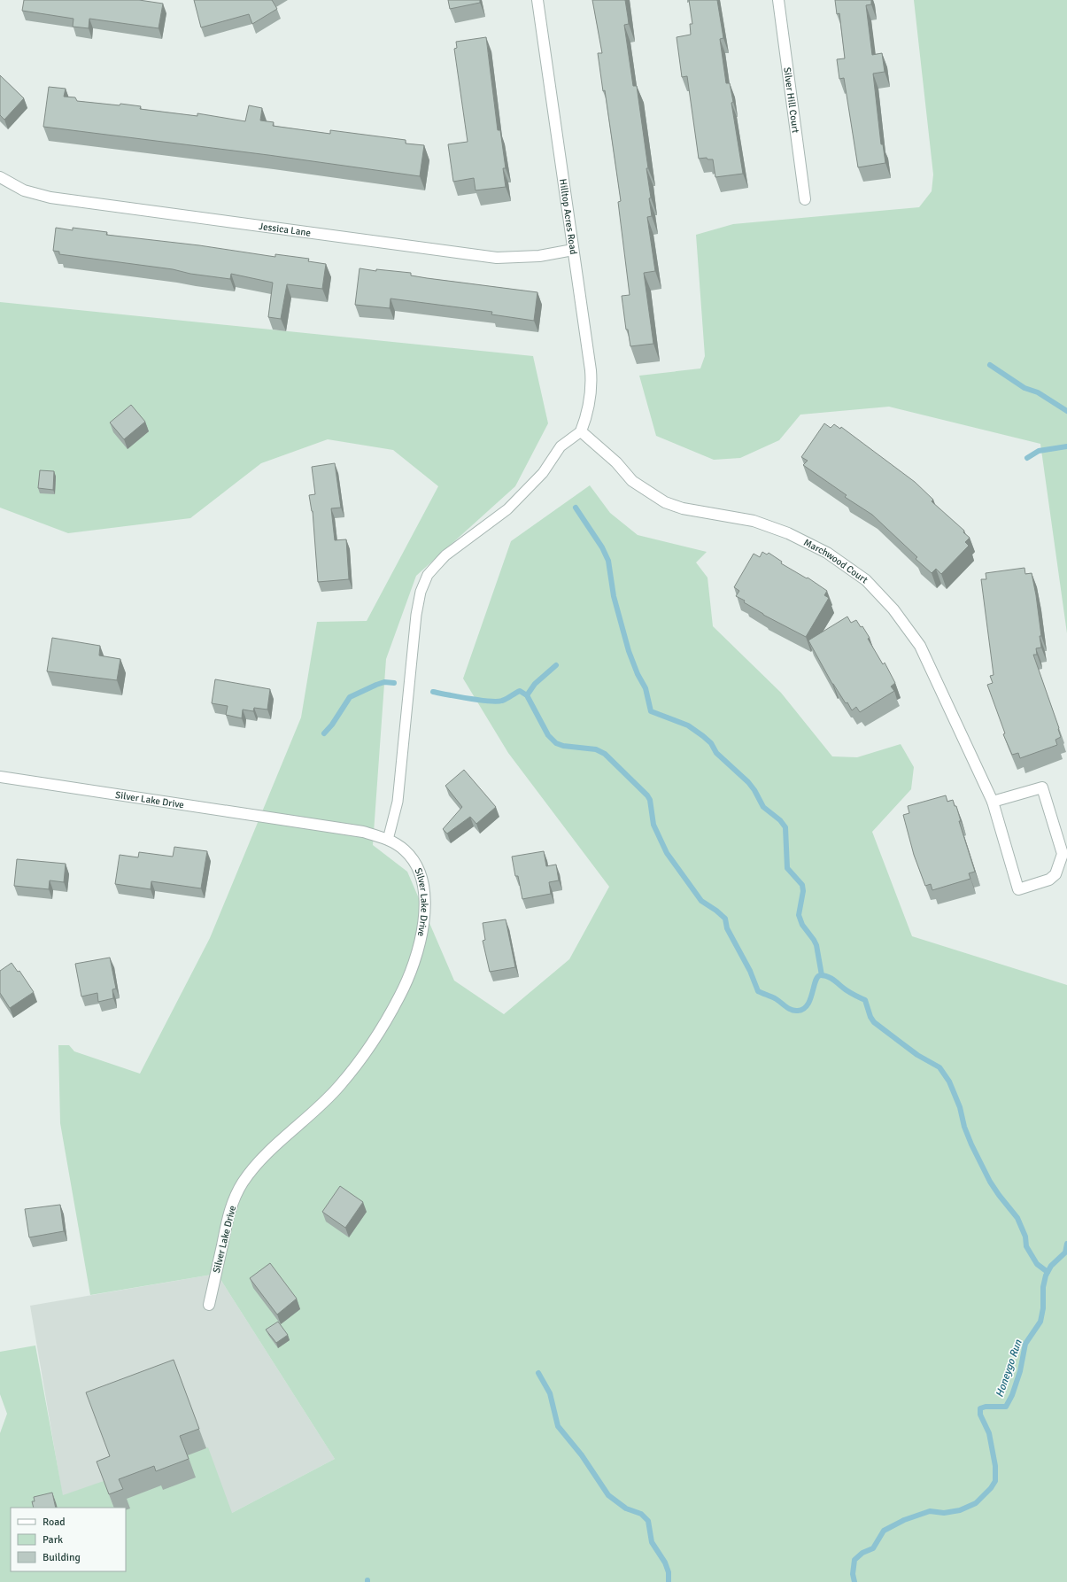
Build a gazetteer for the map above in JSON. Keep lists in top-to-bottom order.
{
  "streets": {
    "street": [
      "Silver Hill Court",
      "Hilltop Acres Road",
      "Jessica Lane",
      "Marchwood Court",
      "Silver Lake Drive"
    ]
  },
  "crossings": [
    ["Hilltop Acres Road", "Jessica Lane"],
    ["Hilltop Acres Road", "Marchwood Court"]
  ],
  "water": ["Honeygo Run"],
  "legend": ["Road", "Park", "Building"]
}
